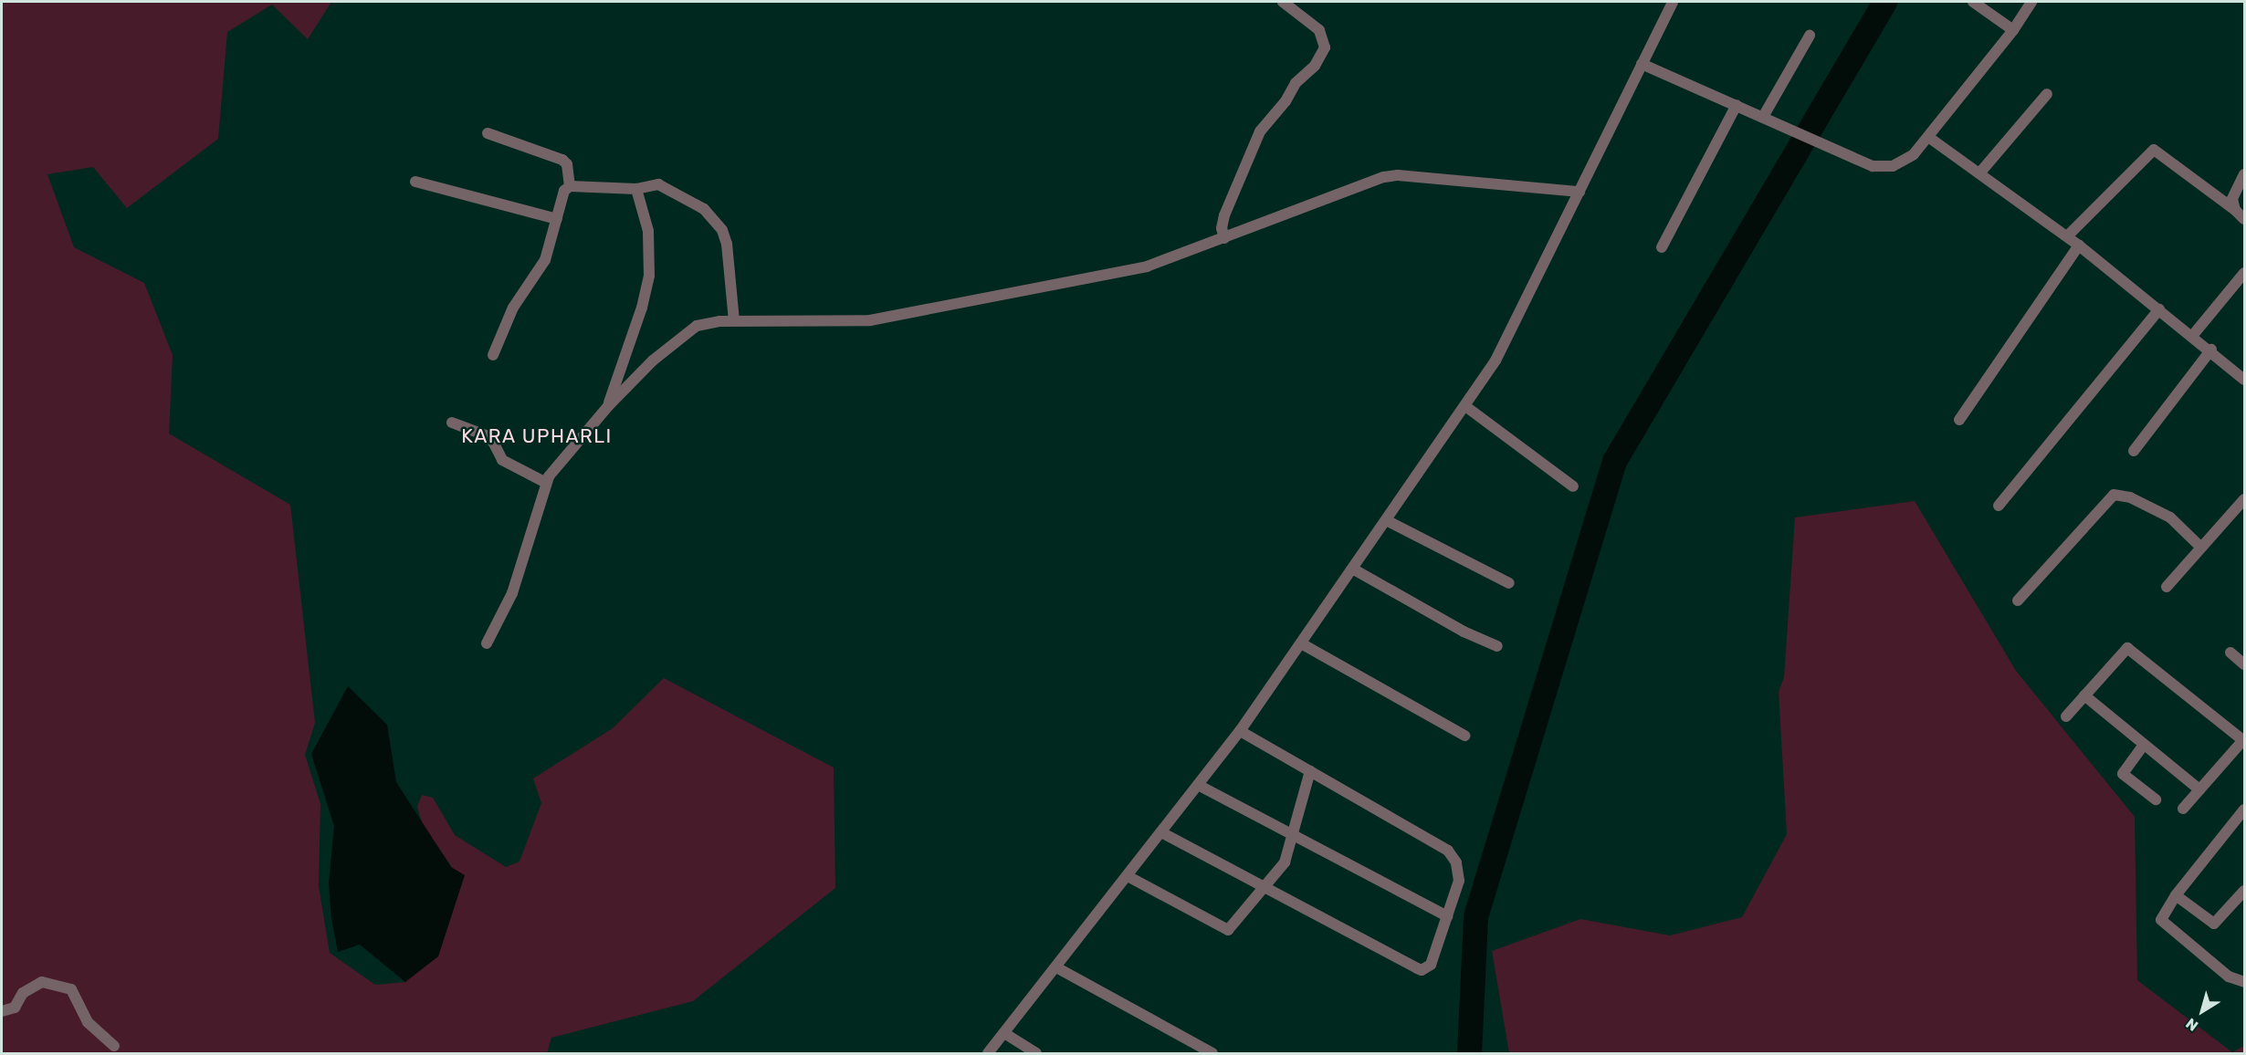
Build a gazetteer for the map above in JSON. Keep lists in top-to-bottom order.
{
  "districts": ["KARA UPHARLI"],
  "north": "bottom left"
}
